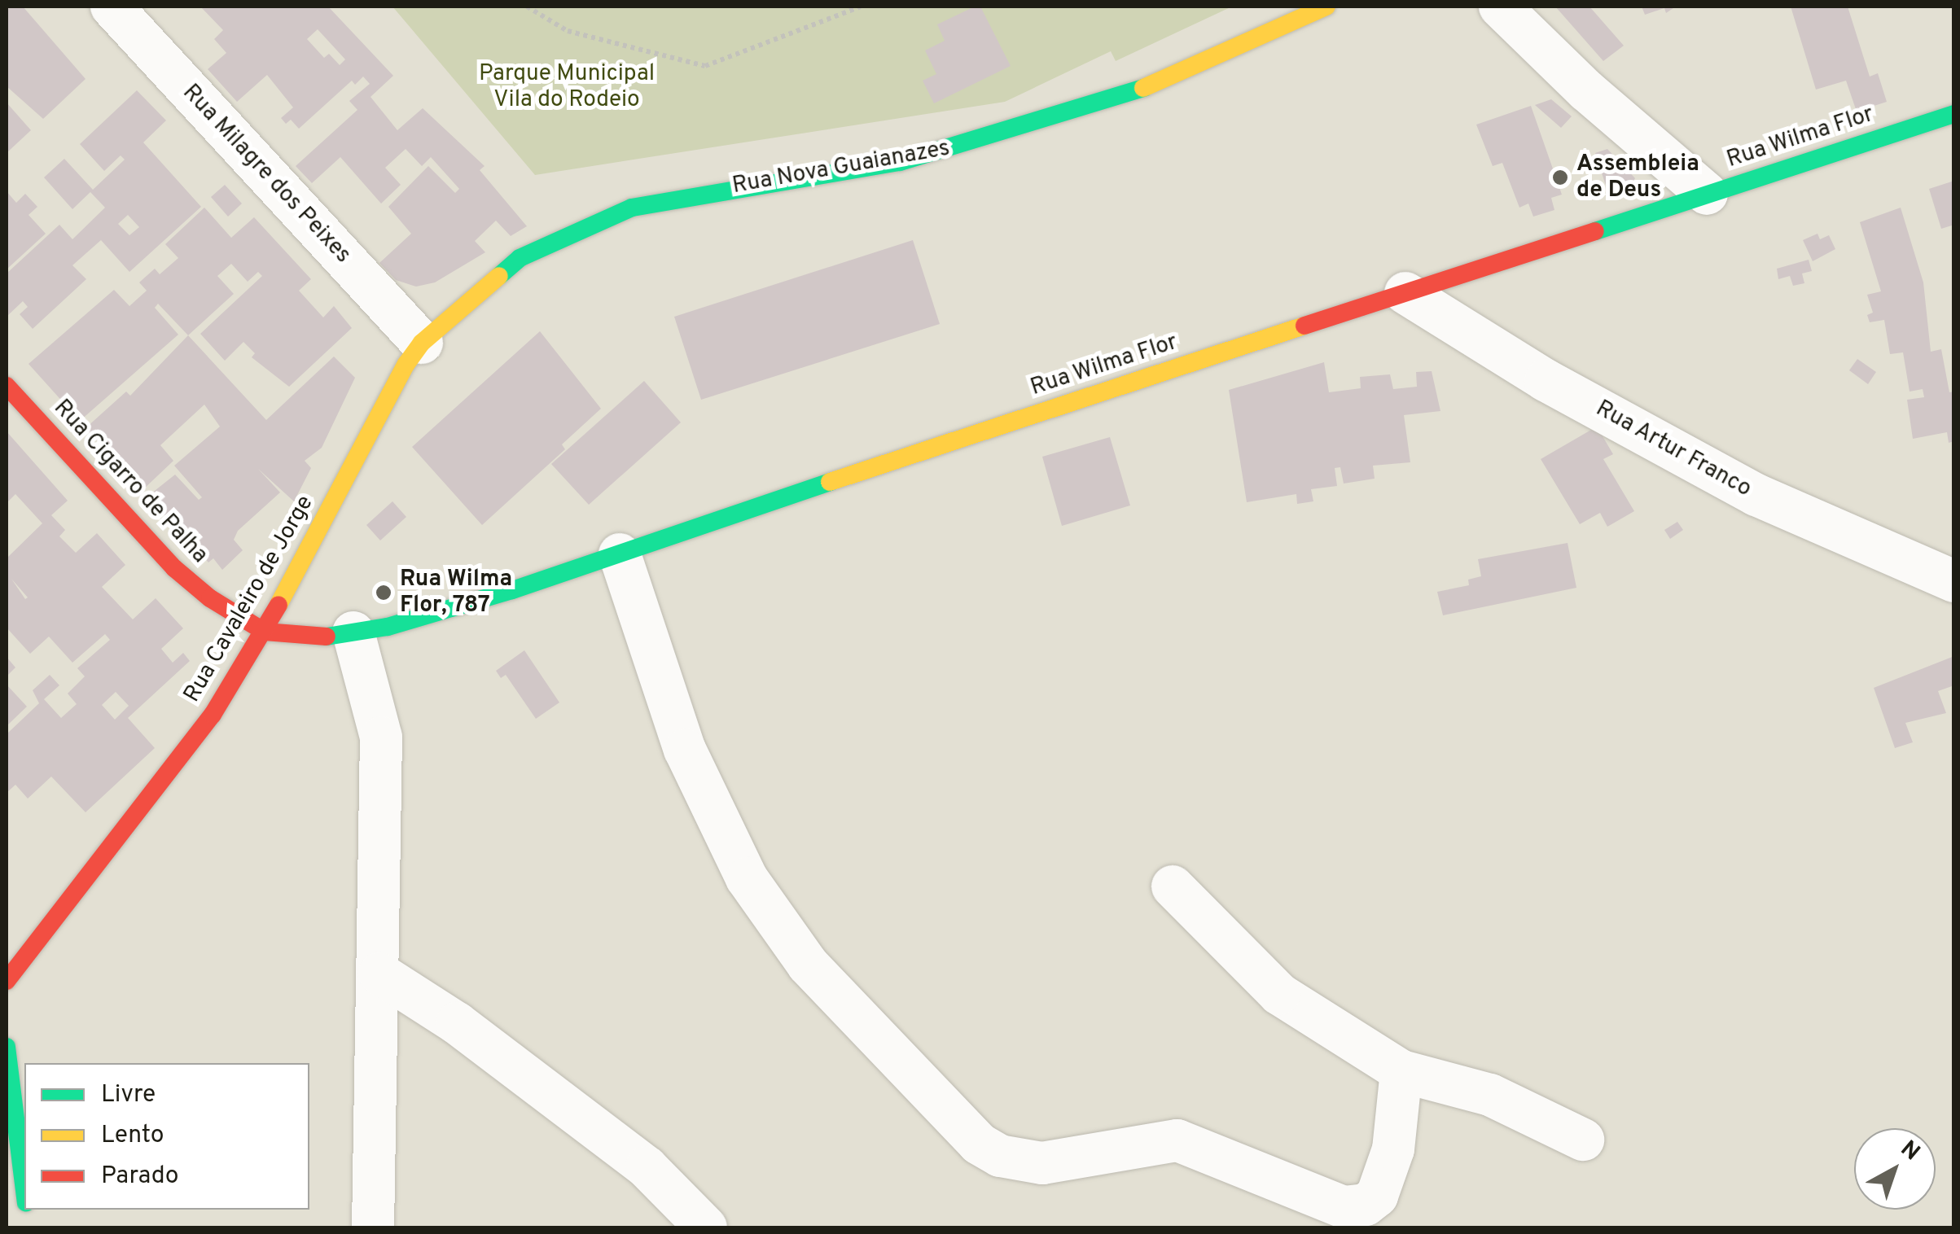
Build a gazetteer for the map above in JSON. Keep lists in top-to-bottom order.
{
  "streets": {
    "street": [
      "Rua Wilma Flor",
      "Rua Nova Guaianazes",
      "Rua Milagre dos Peixes",
      "Rua Artur Franco",
      "Rua Cigarro de Palha",
      "Rua Cavaleiro de Jorge"
    ]
  },
  "crossings": [
    ["Rua Wilma Flor", "Rua Artur Franco"],
    ["Rua Wilma Flor", "Rua Cigarro de Palha"],
    ["Rua Wilma Flor", "Rua Cavaleiro de Jorge"],
    ["Rua Nova Guaianazes", "Rua Milagre dos Peixes"],
    ["Rua Nova Guaianazes", "Rua Cavaleiro de Jorge"],
    ["Rua Milagre dos Peixes", "Rua Cavaleiro de Jorge"],
    ["Rua Cigarro de Palha", "Rua Cavaleiro de Jorge"]
  ],
  "parks": ["Parque Municipal Vila do Rodeio"],
  "places": ["Assembleia de Deus", "Rua Wilma Flor, 787"],
  "legend": ["Livre", "Lento", "Parado"],
  "north": "top right"
}
